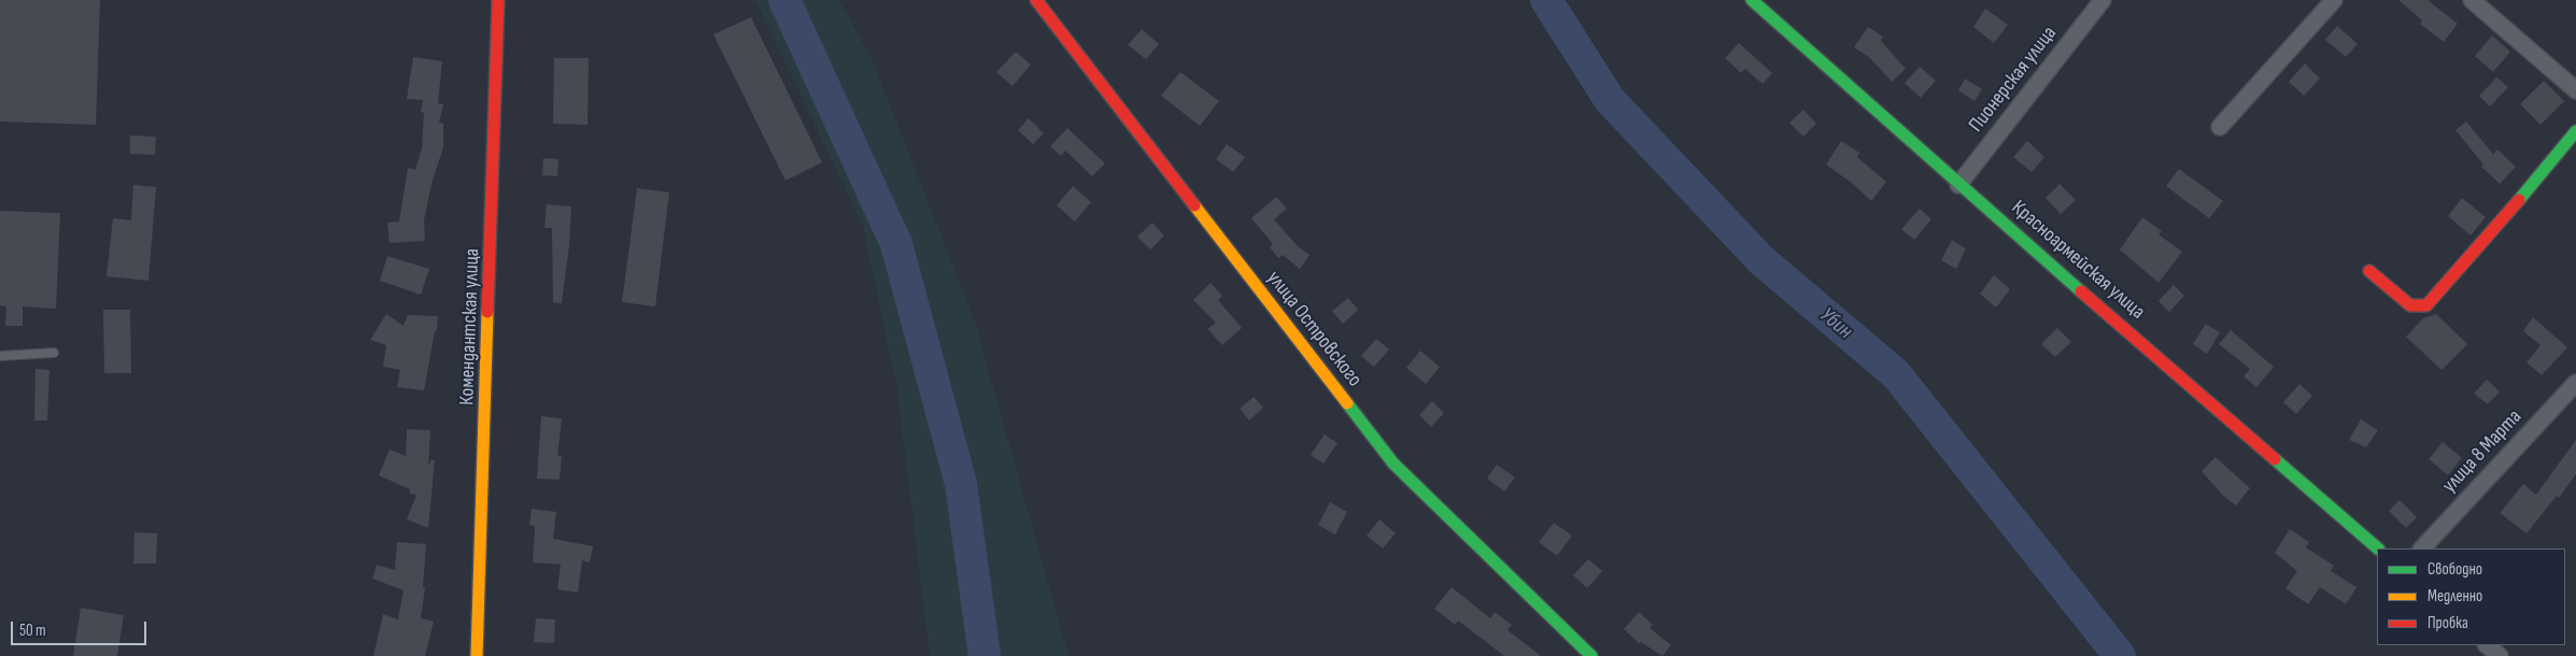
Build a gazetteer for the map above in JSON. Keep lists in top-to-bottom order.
{
  "streets": {
    "street": [
      "Пионерская улица",
      "Красноармейская улица",
      "Комендантская улица",
      "улица Островского",
      "улица 8 Марта"
    ]
  },
  "crossings": [
    ["Пионерская улица", "Красноармейская улица"]
  ],
  "water": ["Убин"],
  "legend": ["Свободно", "Медленно", "Пробка"],
  "scale_bar": "50 m"
}
